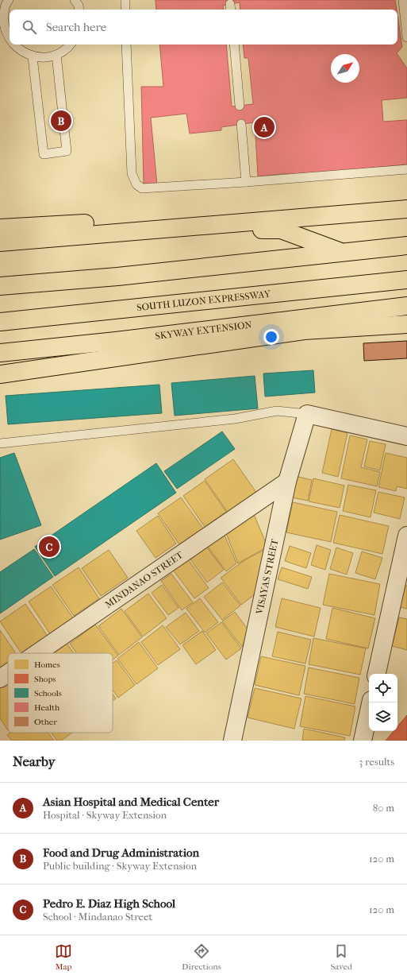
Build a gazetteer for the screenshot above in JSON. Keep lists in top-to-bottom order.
{
  "streets": {
    "highway": ["SOUTH LUZON EXPRESSWAY", "SKYWAY EXTENSION"],
    "street": ["VISAYAS STREET", "MINDANAO STREET"]
  },
  "crossings": [
    ["VISAYAS STREET", "MINDANAO STREET"]
  ],
  "legend": [
    "Homes",
    "Shops",
    "Schools",
    "Health",
    "Other"
  ],
  "north": "top right",
  "page": {
    "search": "Search here",
    "pins": ["B", "A", "C"],
    "heading": ["Nearby", "3 results"],
    "list": [
      {
        "mark": "A",
        "name": "Asian Hospital and Medical Center",
        "note": "Hospital · Skyway Extension",
        "value": "80 m"
      },
      {
        "mark": "B",
        "name": "Food and Drug Administration",
        "note": "Public building · Skyway Extension",
        "value": "120 m"
      },
      {
        "mark": "C",
        "name": "Pedro E. Diaz High School",
        "note": "School · Mindanao Street",
        "value": "120 m"
      }
    ],
    "nav": ["Map", "Directions", "Saved"]
  }
}
